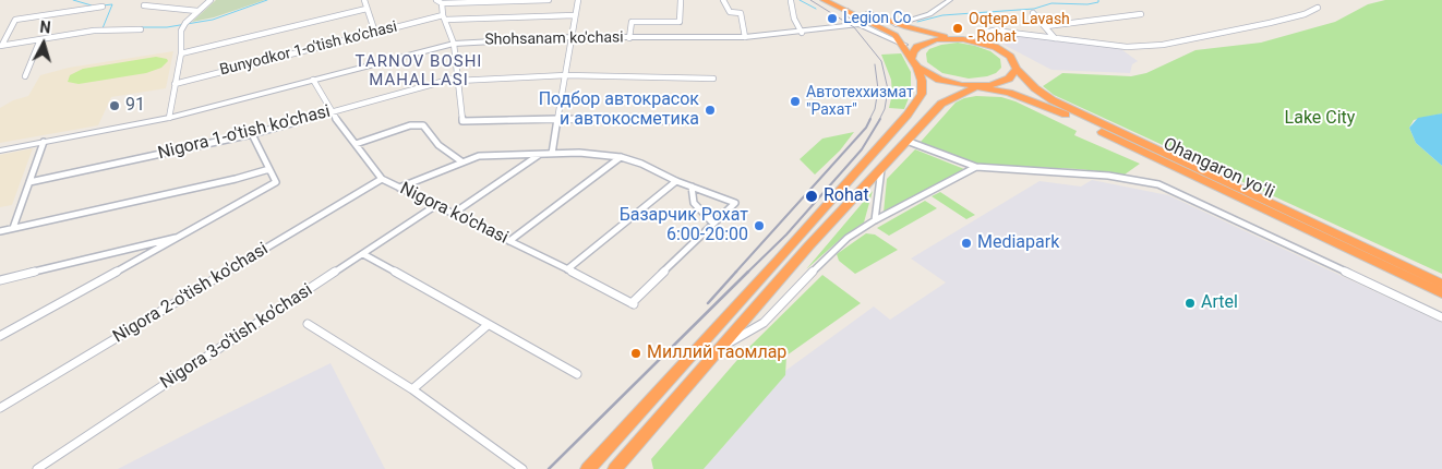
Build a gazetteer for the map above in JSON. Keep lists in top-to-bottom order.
{
  "streets": {
    "highway": ["Ohangaron yoʻli"],
    "street": [
      "Shohsanam ko'chasi",
      "Bunyodkor 1-o'tish ko'chasi",
      "Nigora 1-o'tish ko'chasi",
      "Nigora ko'chasi",
      "Nigora 2-o'tish ko'chasi",
      "Nigora 3-o'tish ko'chasi"
    ]
  },
  "crossings": [
    ["Shohsanam ko'chasi", "Nigora ko'chasi"],
    ["Nigora 1-o'tish ko'chasi", "Nigora ko'chasi"],
    ["Nigora ko'chasi", "Nigora 2-o'tish ko'chasi"],
    ["Nigora ko'chasi", "Nigora 3-o'tish ko'chasi"]
  ],
  "districts": ["TARNOV BOSHI MAHALLASI"],
  "parks": ["Lake City"],
  "places": [
    "Legion Co",
    "Oqtepa Lavash - Rohat",
    "Автотеххизмат \"Рахат\"",
    "91",
    "Подбор автокрасок и автокосметика",
    "Rohat",
    "Базарчик Рохат 6:00-20:00",
    "Mediapark",
    "Artel",
    "Миллий таомлар"
  ],
  "north": "top"
}
